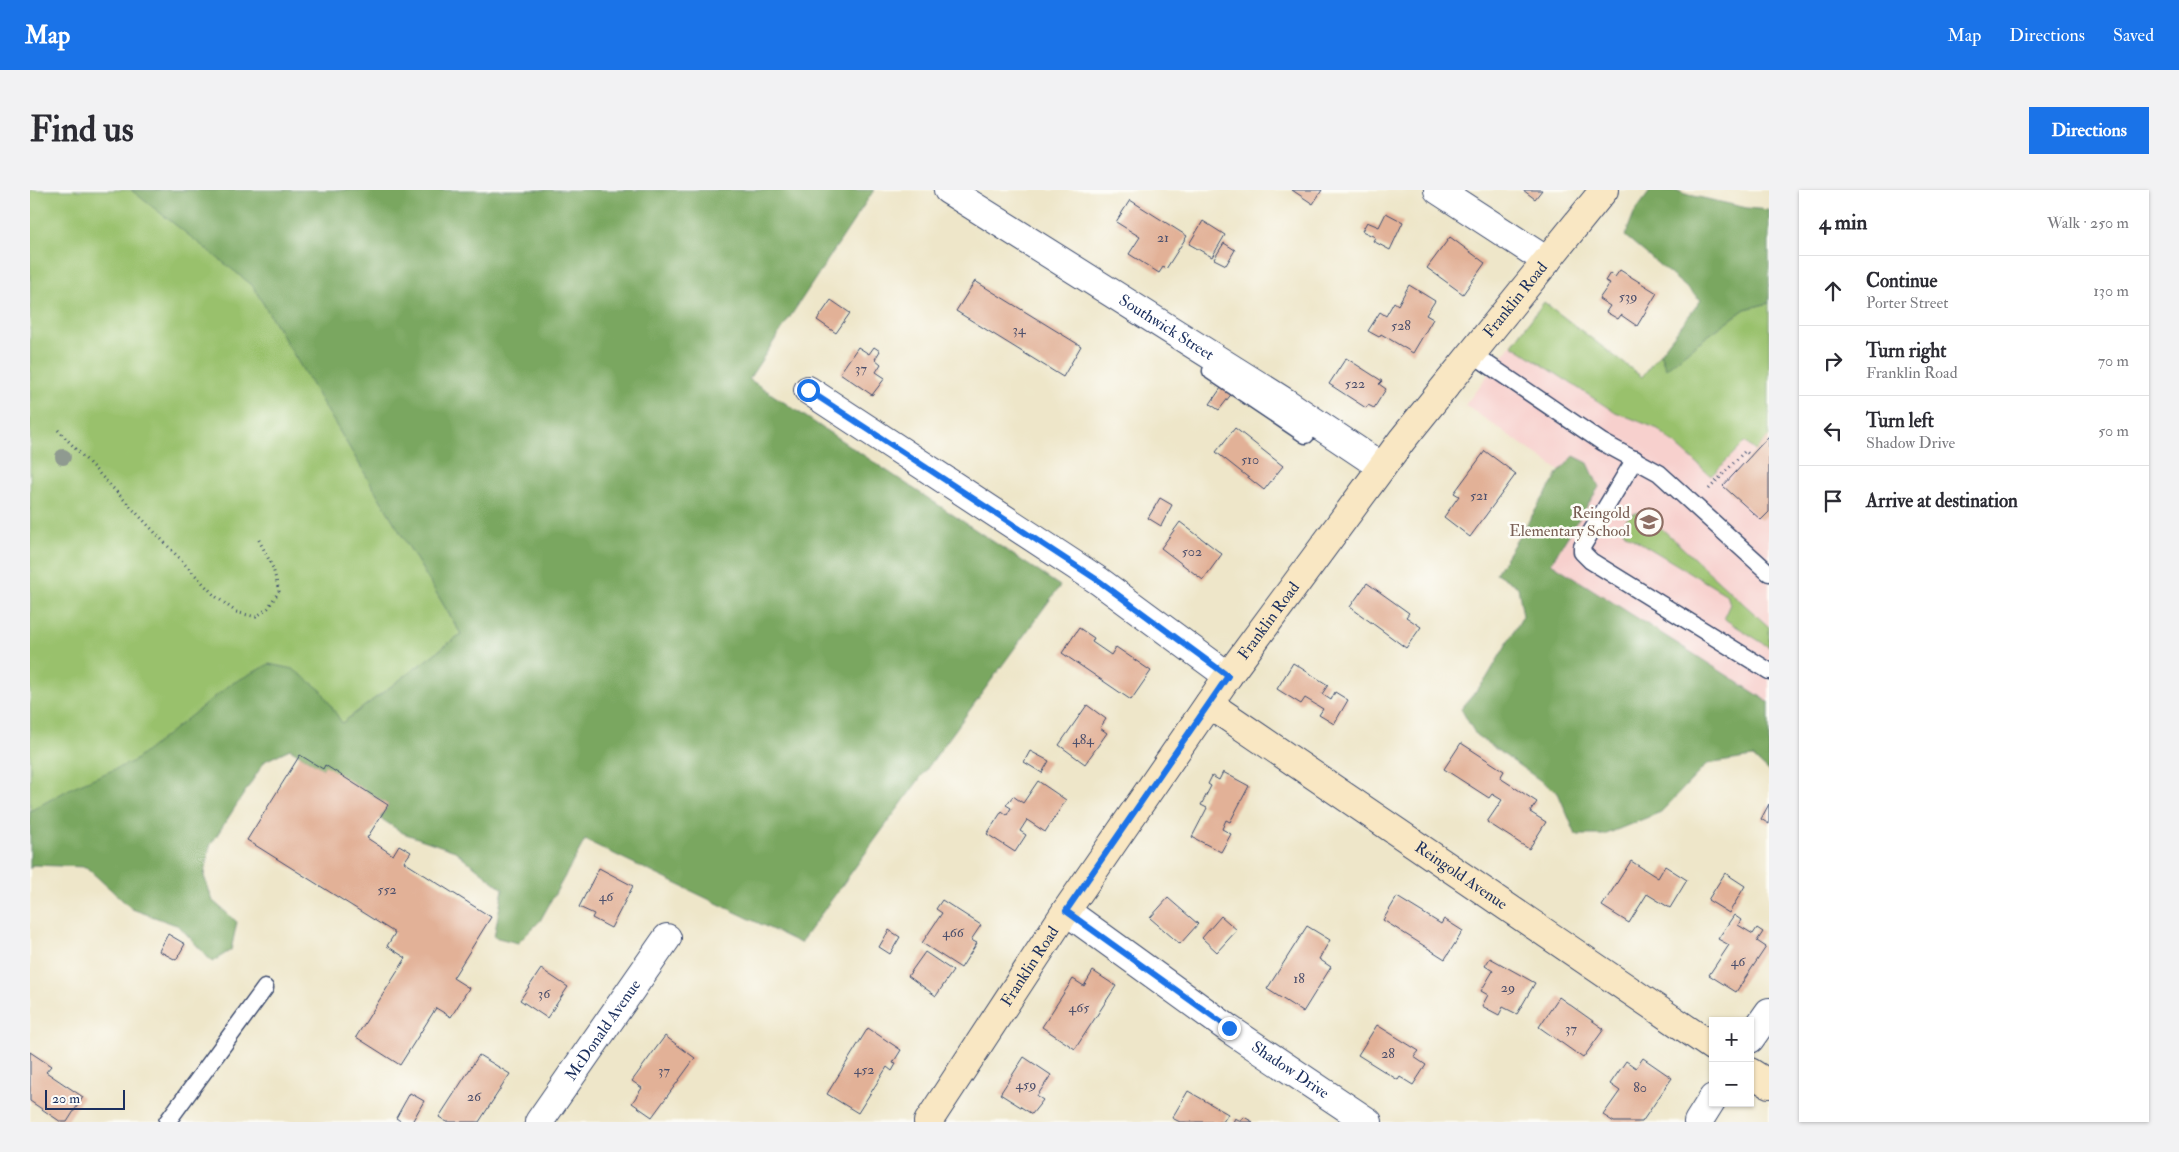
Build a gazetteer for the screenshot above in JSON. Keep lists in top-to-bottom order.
{
  "streets": {
    "main road": ["Franklin Road", "Reingold Avenue"],
    "street": ["Southwick Street", "McDonald Avenue", "Shadow Drive"]
  },
  "crossings": [
    ["Franklin Road", "Southwick Street"],
    ["Franklin Road", "Reingold Avenue"],
    ["Franklin Road", "Shadow Drive"]
  ],
  "places": {
    "school or university": ["Reingold Elementary School"]
  },
  "house_numbers": [
    "21",
    "539",
    "528",
    "34",
    "37",
    "522",
    "510",
    "521",
    "502",
    "484",
    "552",
    "46",
    "466",
    "46",
    "18",
    "29",
    "36",
    "465",
    "37",
    "28",
    "452",
    "37",
    "459",
    "80",
    "26"
  ],
  "scale_bar": "20 m",
  "page": {
    "header": "Map",
    "nav": ["Map", "Directions", "Saved"],
    "buttons": "Directions",
    "title": "Find us",
    "heading": ["4 min", "Walk · 250 m"],
    "list": [
      ["Continue", "Porter Street", "130 m"],
      ["Turn right", "Franklin Road", "70 m"],
      ["Turn left", "Shadow Drive", "50 m"],
      "Arrive at destination"
    ],
    "map_buttons": ["+", "−"],
    "scale": "20 m"
  }
}
